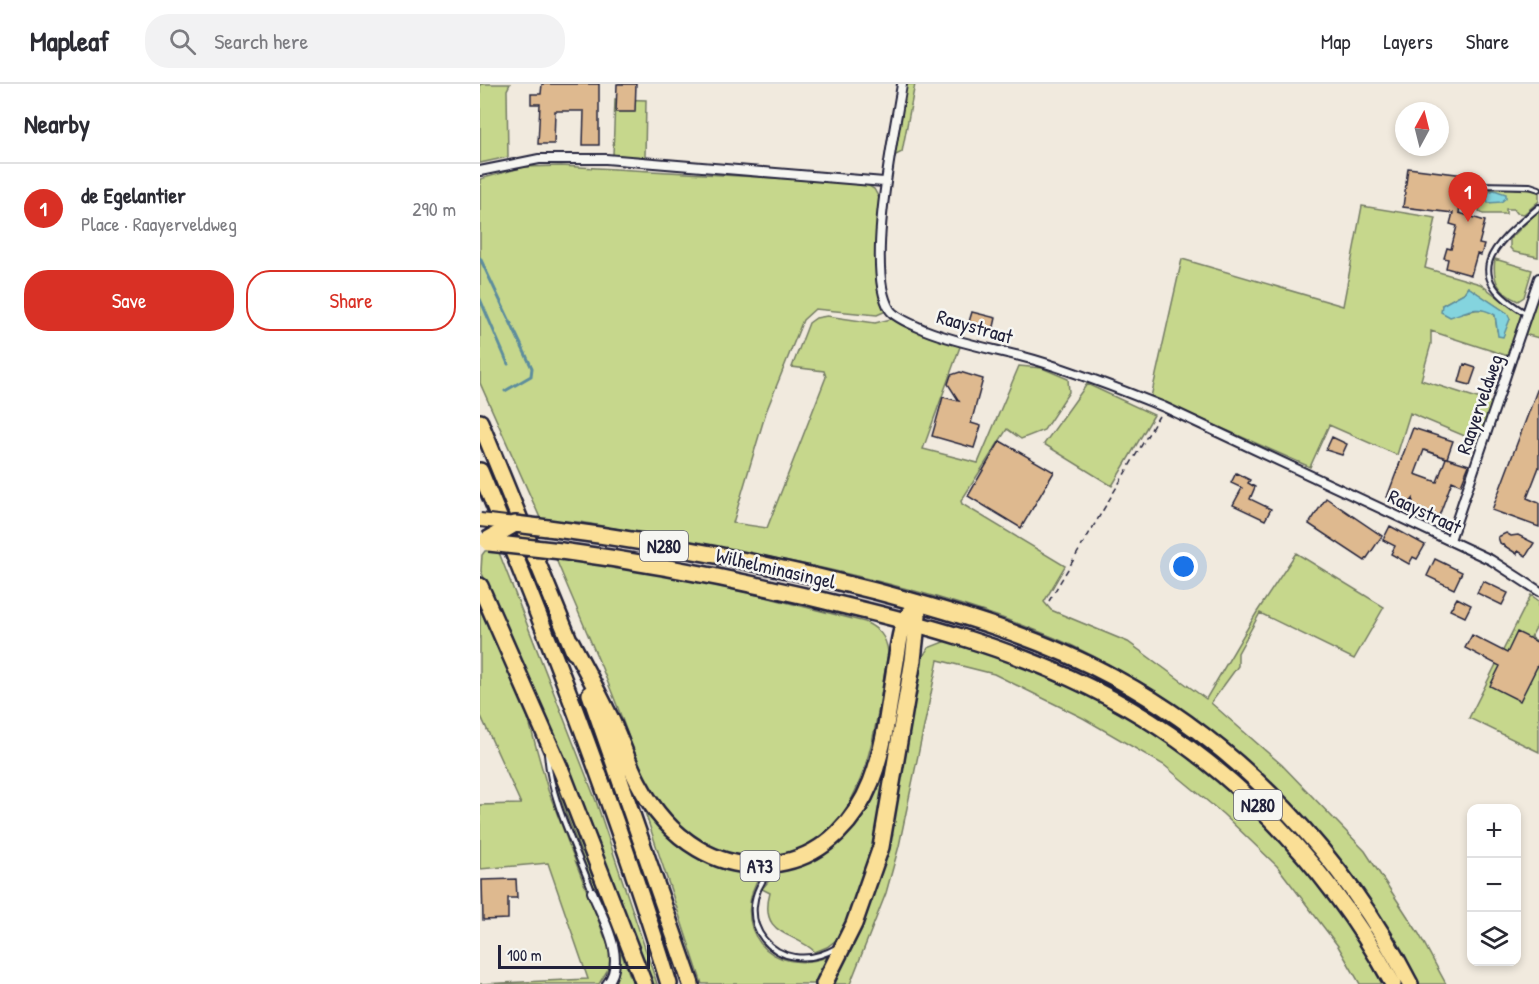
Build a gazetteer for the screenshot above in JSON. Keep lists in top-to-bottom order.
{
  "streets": {
    "highway": ["N280", "Wilhelminasingel", "A73"],
    "street": ["Raaystraat", "Raayerveldweg"]
  },
  "crossings": [
    ["Raaystraat", "Raayerveldweg"],
    ["N280", "Wilhelminasingel"],
    ["N280", "A73"],
    ["Wilhelminasingel", "A73"]
  ],
  "scale_bar": "100 m",
  "north": "top",
  "page": {
    "header": "Mapleaf",
    "search": "Search here",
    "nav": ["Map", "Layers", "Share"],
    "heading": "Nearby",
    "list": [
      {
        "mark": "1",
        "name": "de Egelantier",
        "note": "Place · Raayerveldweg",
        "value": "290 m"
      }
    ],
    "pins": "1",
    "buttons": ["Save", "Share"],
    "map_buttons": ["+", "−"],
    "scale": "100 m"
  }
}
